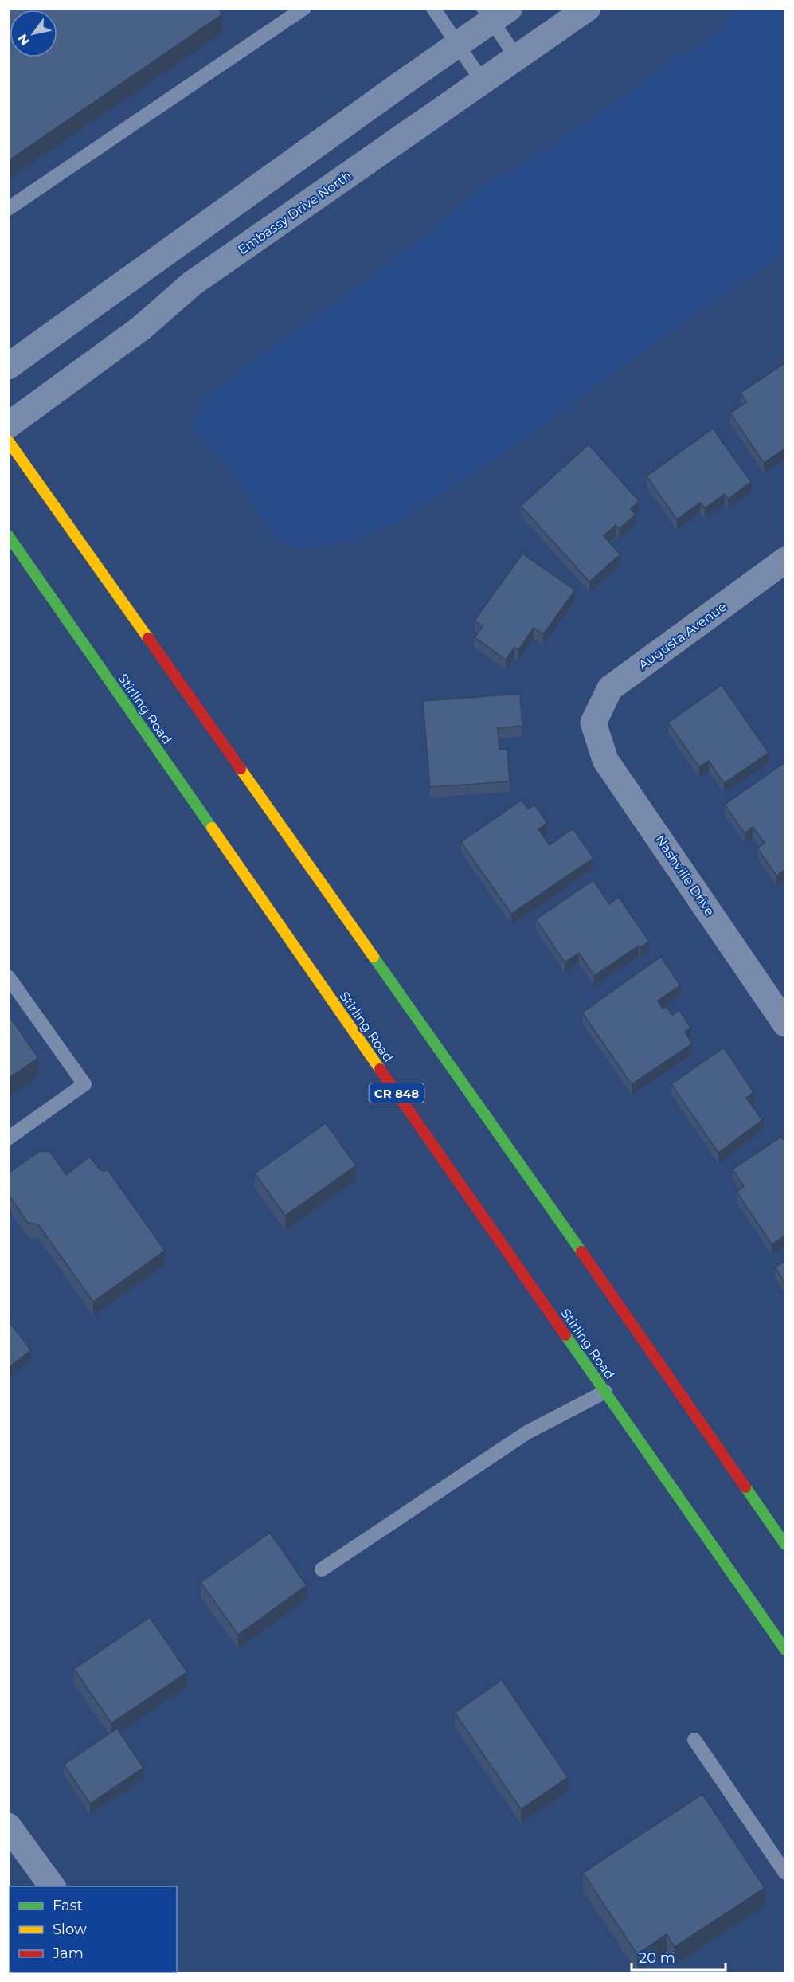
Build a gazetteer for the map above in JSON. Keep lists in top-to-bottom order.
{
  "streets": {
    "main road": ["Stirling Road", "CR 848"],
    "street": ["Embassy Drive North", "Augusta Avenue", "Nashville Drive"]
  },
  "crossings": [
    ["Augusta Avenue", "Nashville Drive"]
  ],
  "legend": ["Fast", "Slow", "Jam"],
  "scale_bar": "20 m",
  "north": "bottom left"
}
